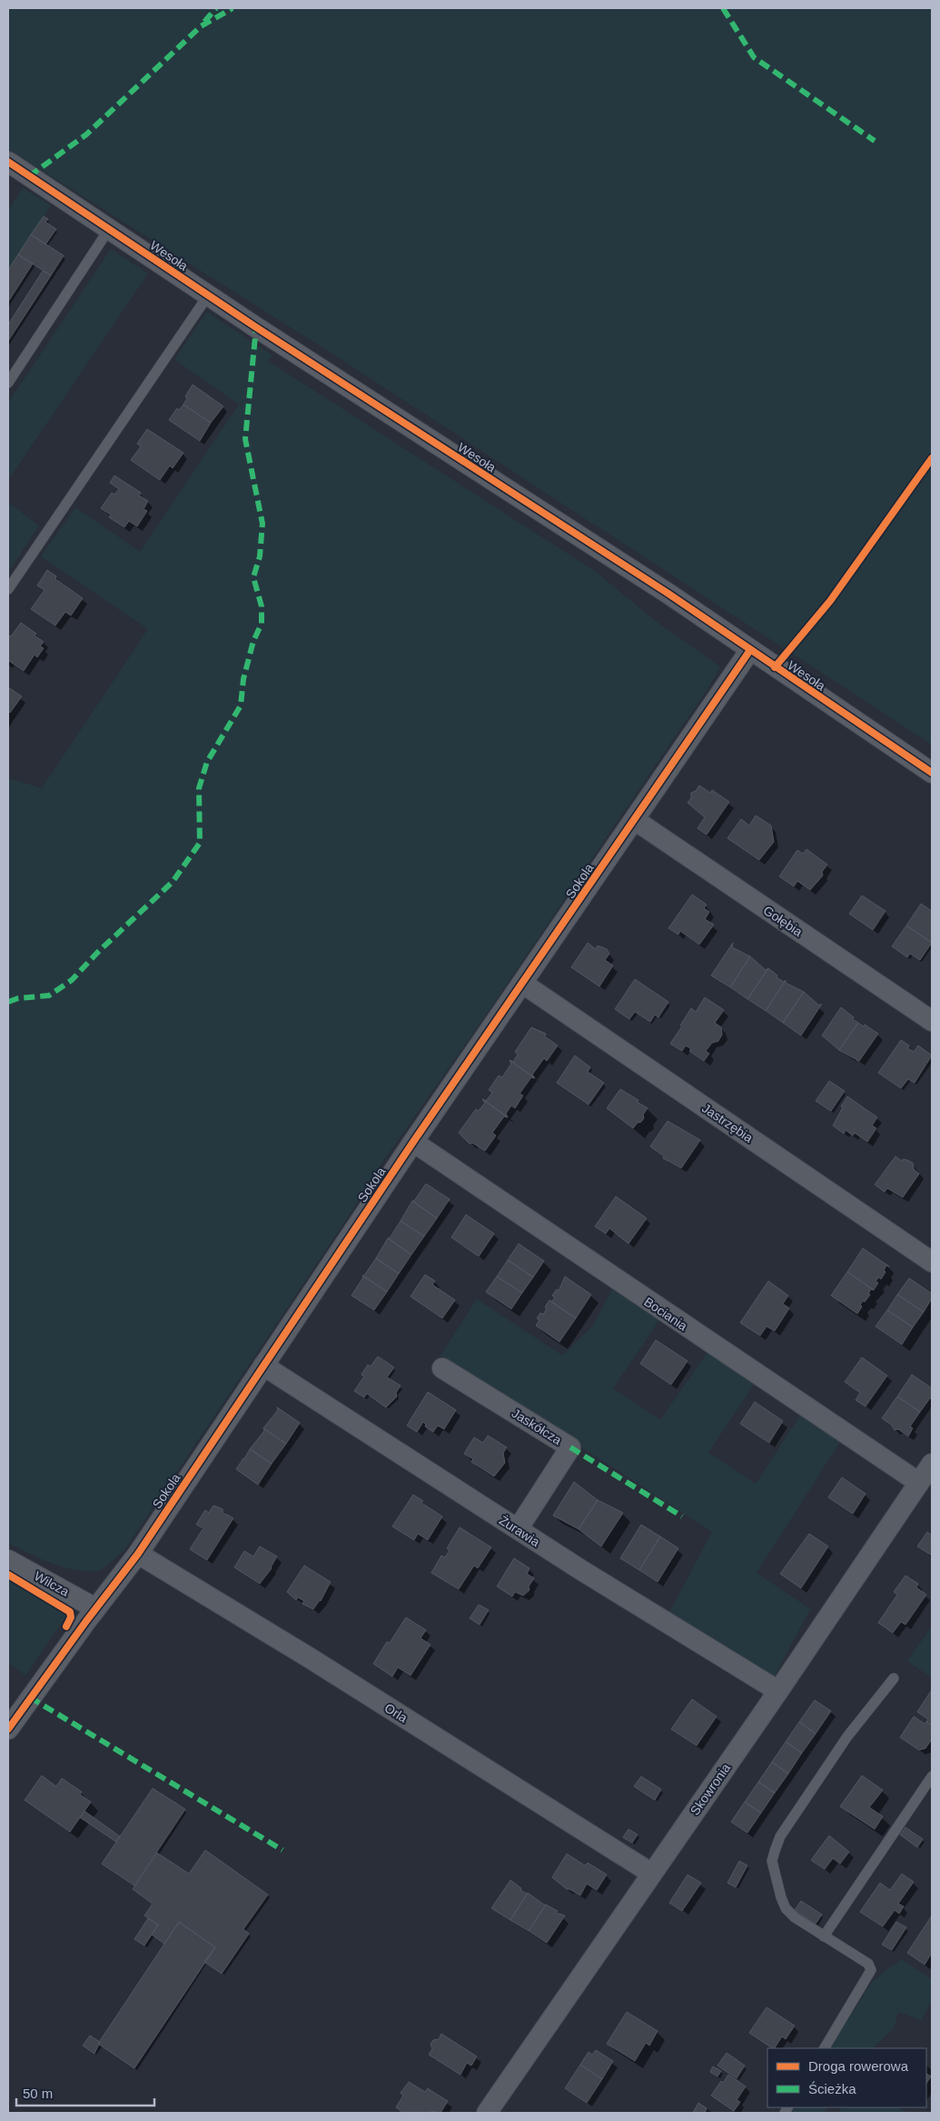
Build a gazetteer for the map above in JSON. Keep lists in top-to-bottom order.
{
  "streets": {
    "street": [
      "Wesoła",
      "Sokola",
      "Gołębia",
      "Jastrzębia",
      "Bociania",
      "Jaskółcza",
      "Żurawia",
      "Wilcza",
      "Orla",
      "Skowronia"
    ]
  },
  "crossings": [
    ["Wesoła", "Sokola"],
    ["Sokola", "Gołębia"],
    ["Sokola", "Jastrzębia"],
    ["Sokola", "Bociania"],
    ["Sokola", "Żurawia"],
    ["Sokola", "Wilcza"],
    ["Sokola", "Orla"],
    ["Bociania", "Skowronia"],
    ["Jaskółcza", "Żurawia"],
    ["Żurawia", "Skowronia"],
    ["Orla", "Skowronia"]
  ],
  "legend": ["Droga rowerowa", "Ścieżka"],
  "scale_bar": "50 m"
}
